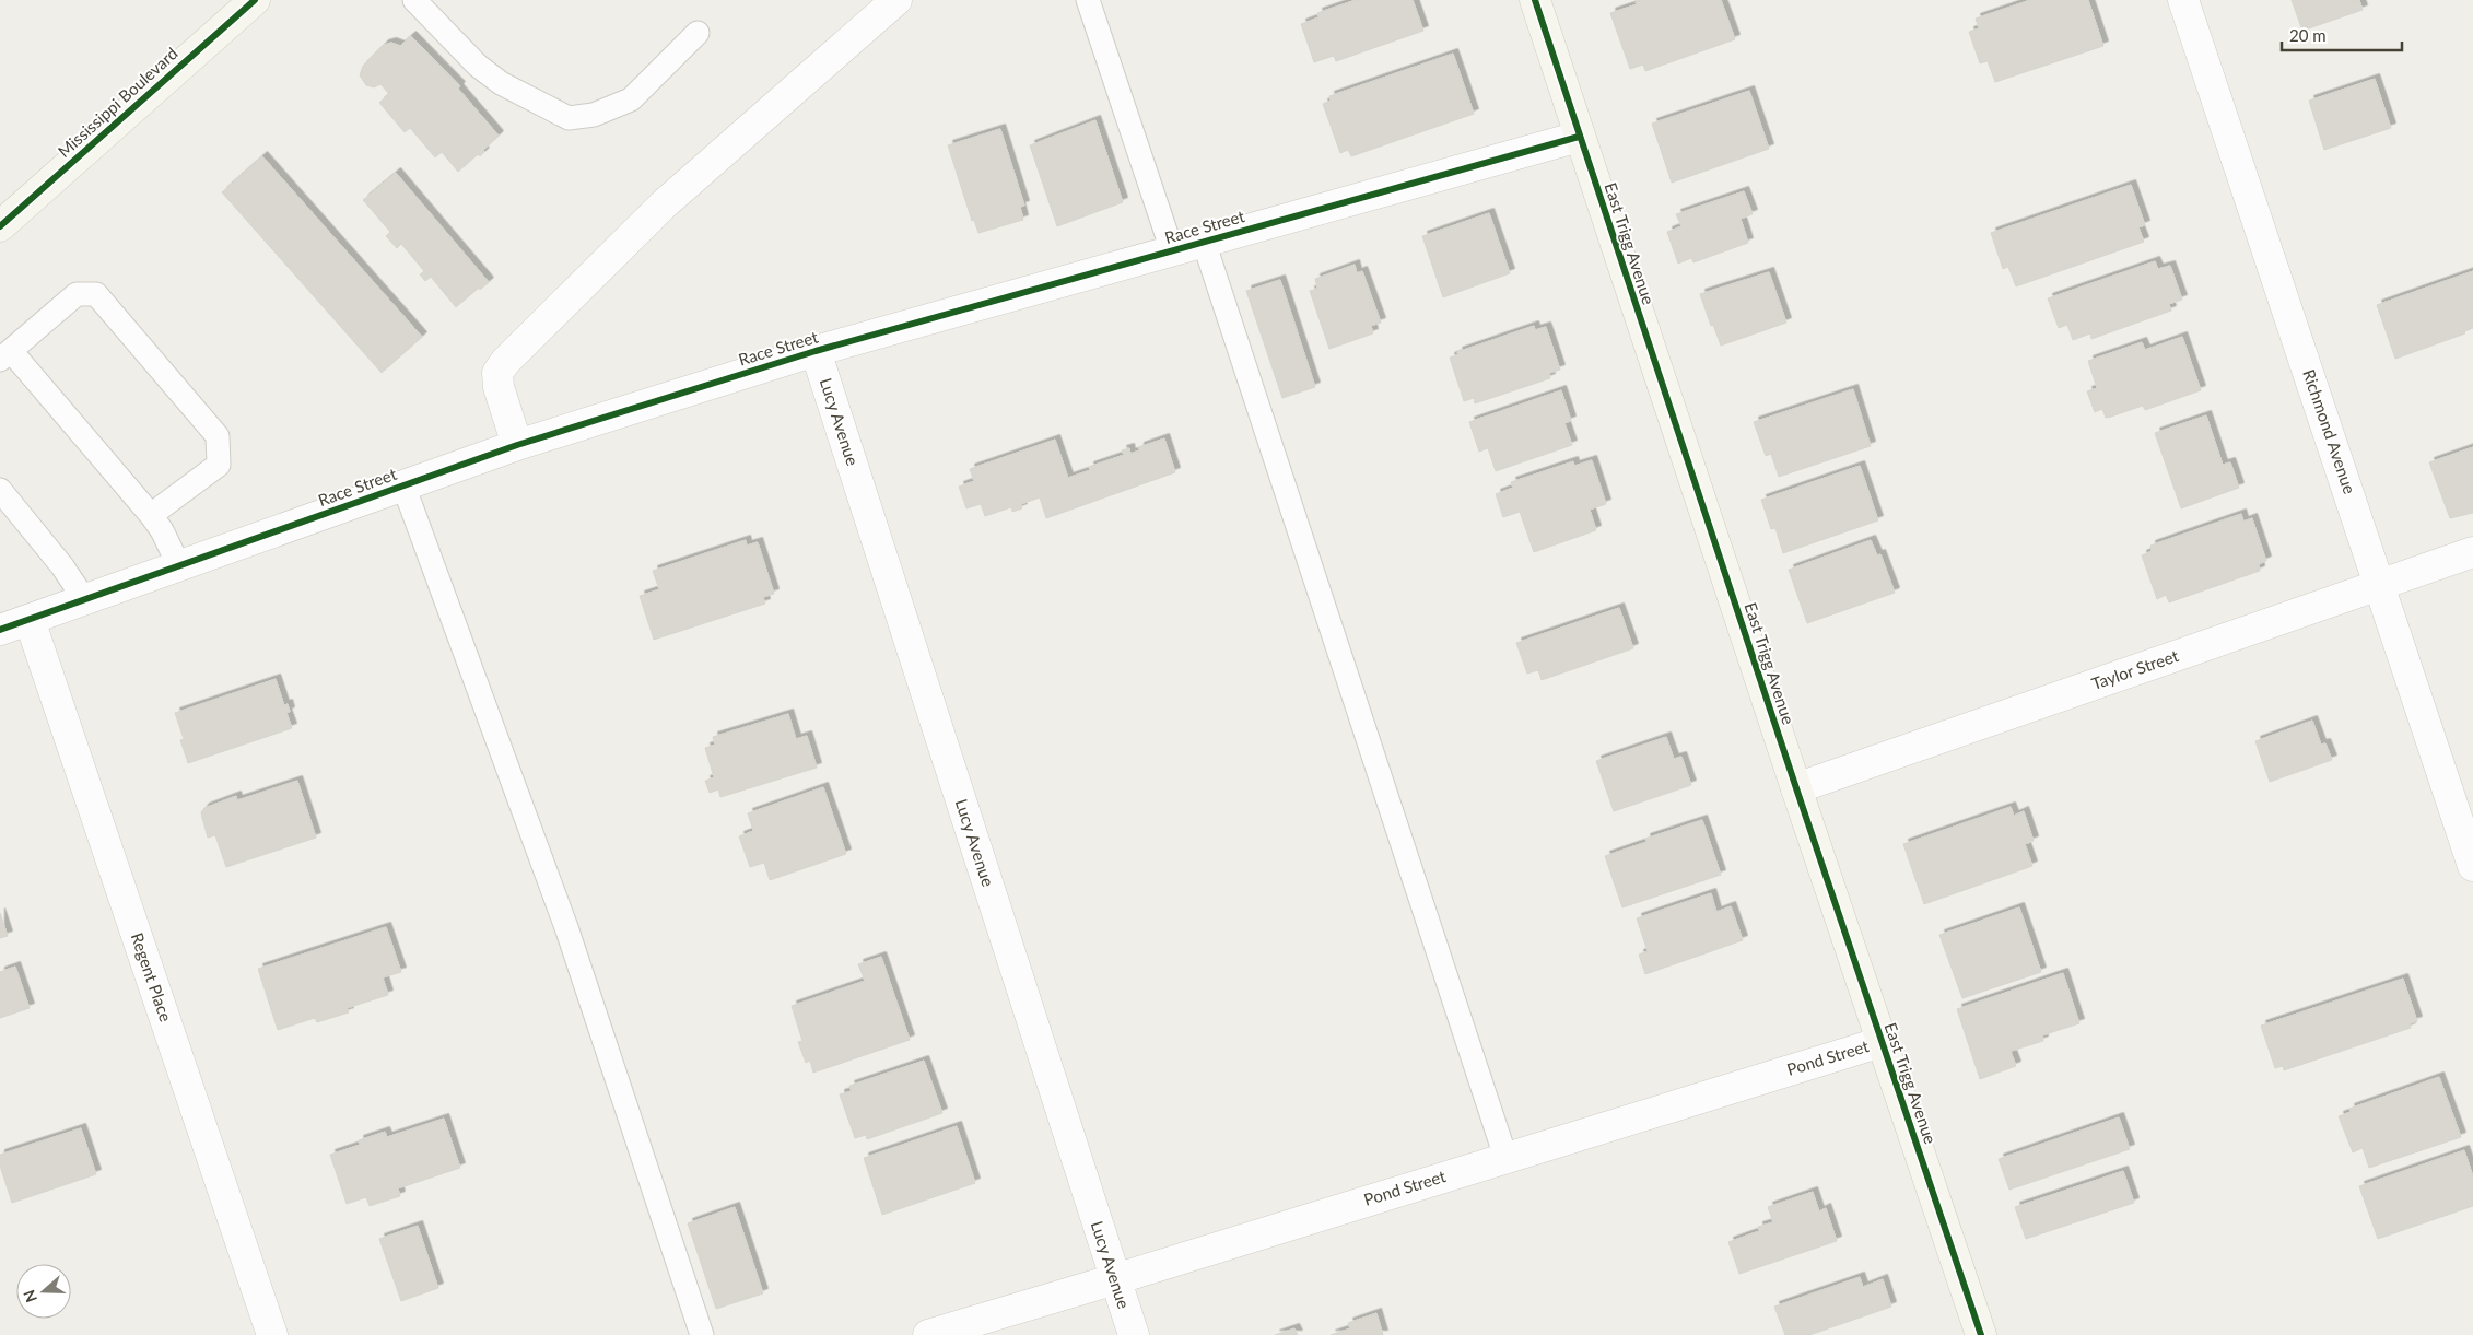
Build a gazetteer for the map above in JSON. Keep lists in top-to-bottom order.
{
  "streets": {
    "street": [
      "Mississippi Boulevard",
      "Race Street",
      "East Trigg Avenue",
      "Lucy Avenue",
      "Richmond Avenue",
      "Taylor Street",
      "Regent Place",
      "Pond Street"
    ]
  },
  "crossings": [
    ["Race Street", "East Trigg Avenue"],
    ["Race Street", "Lucy Avenue"],
    ["Race Street", "Regent Place"],
    ["East Trigg Avenue", "Taylor Street"],
    ["East Trigg Avenue", "Pond Street"],
    ["Lucy Avenue", "Pond Street"],
    ["Richmond Avenue", "Taylor Street"]
  ],
  "scale_bar": "20 m",
  "north": "left"
}
